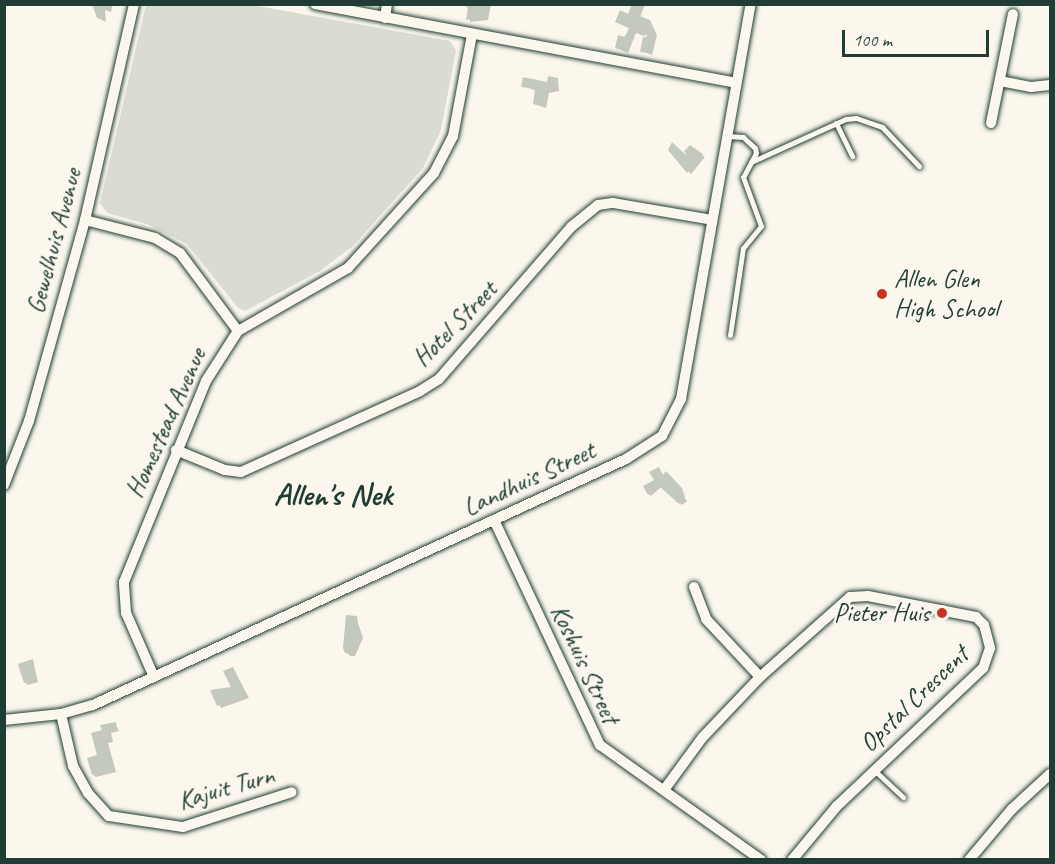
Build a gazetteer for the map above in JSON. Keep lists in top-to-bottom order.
{
  "streets": {
    "street": [
      "Gewelhuis Avenue",
      "Hotel Street",
      "Homestead Avenue",
      "Landhuis Street",
      "Koshuis Street",
      "Opstal Crescent",
      "Kajuit Turn"
    ]
  },
  "crossings": [
    ["Hotel Street", "Homestead Avenue"],
    ["Hotel Street", "Landhuis Street"],
    ["Homestead Avenue", "Landhuis Street"],
    ["Landhuis Street", "Koshuis Street"],
    ["Landhuis Street", "Kajuit Turn"],
    ["Koshuis Street", "Opstal Crescent"]
  ],
  "districts": ["Allen's Nek"],
  "places": ["Allen Glen High School", "Pieter Huis"],
  "scale_bar": "100 m"
}
